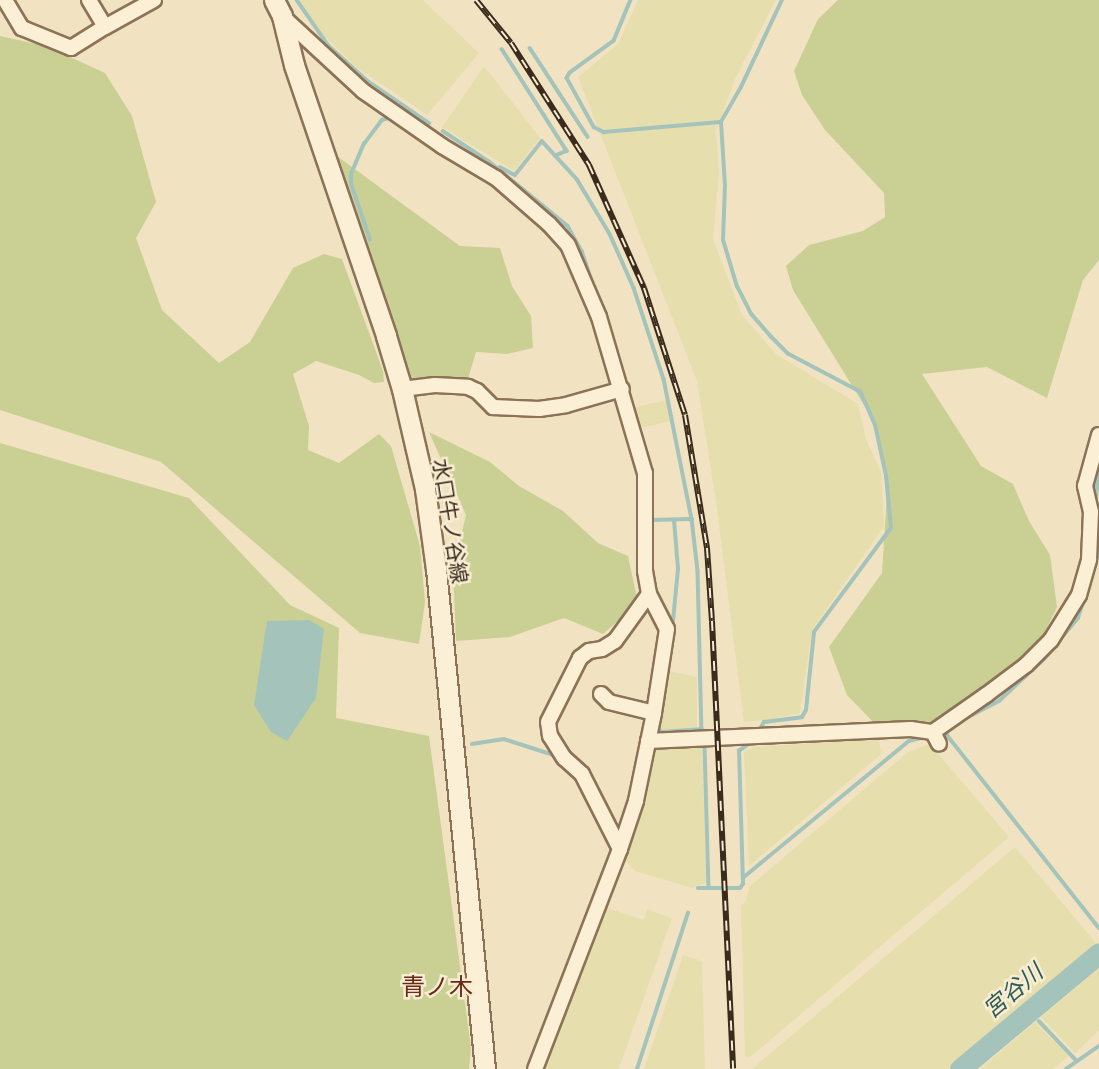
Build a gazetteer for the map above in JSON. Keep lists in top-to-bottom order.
{
  "streets": {
    "main road": ["水口牛ノ谷線"]
  },
  "districts": ["青ノ木"],
  "water": ["宮谷川"]
}
